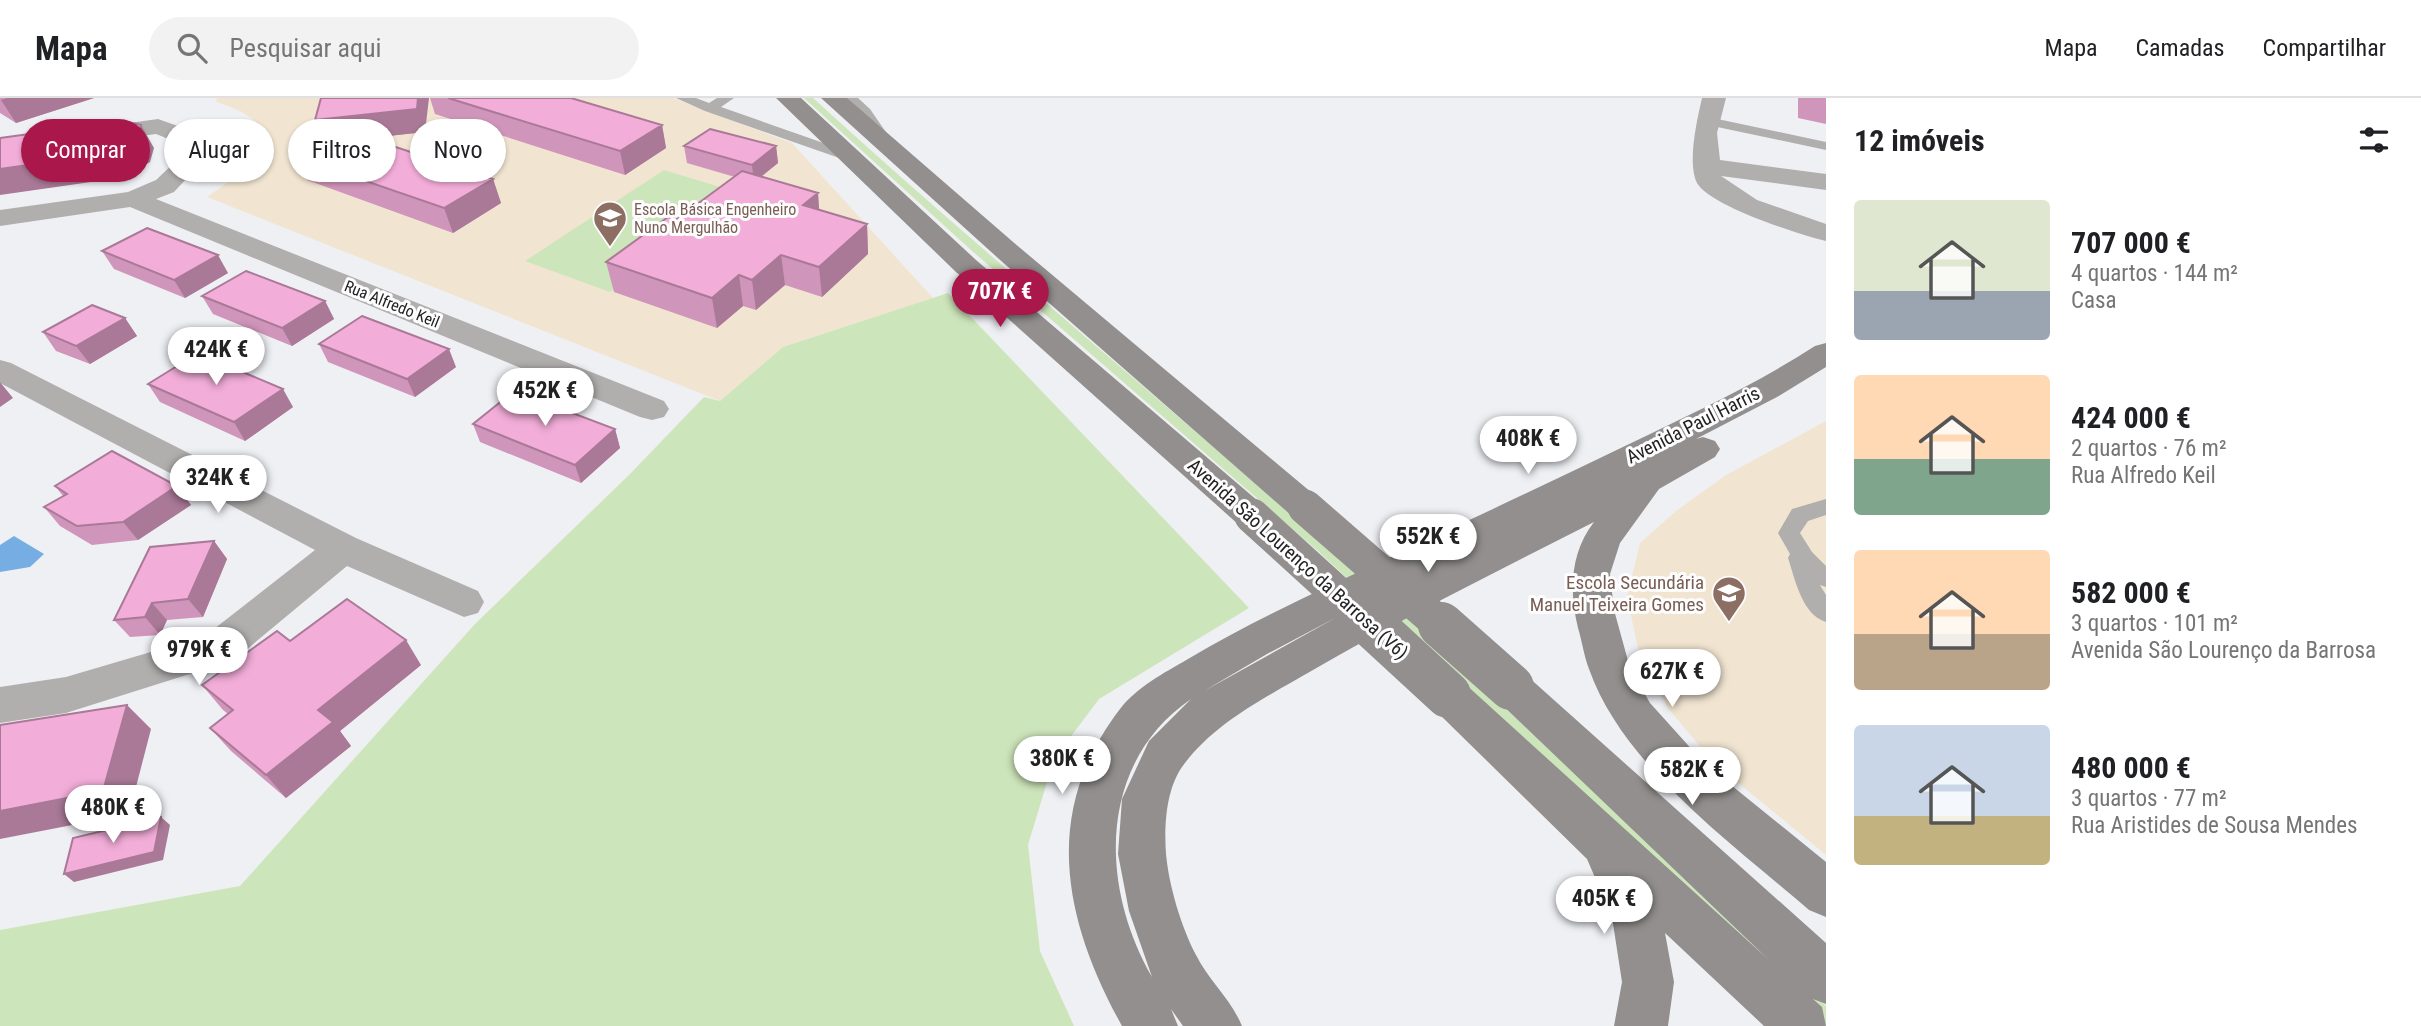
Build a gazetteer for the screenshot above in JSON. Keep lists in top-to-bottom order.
{
  "streets": {
    "main road": ["Avenida Paul Harris", "Avenida São Lourenço da Barrosa (V6)"],
    "street": ["Rua Alfredo Keil"]
  },
  "places": {
    "school or university": ["Escola Básica Engenheiro Nuno Mergulhão", "Escola Secundária Manuel Teixeira Gomes"]
  },
  "page": {
    "header": "Mapa",
    "search": "Pesquisar aqui",
    "nav": ["Mapa", "Camadas", "Compartilhar"],
    "heading": "12 imóveis",
    "chip": [
      "Comprar",
      "Alugar",
      "Filtros",
      "Novo"
    ],
    "list": [
      {
        "name": "707 000 €",
        "note": "4 quartos · 144 m² · Casa"
      },
      {
        "name": "424 000 €",
        "note": "2 quartos · 76 m² · Rua Alfredo Keil"
      },
      {
        "name": "582 000 €",
        "note": "3 quartos · 101 m² · Avenida São Lourenço da Barrosa"
      },
      {
        "name": "480 000 €",
        "note": "3 quartos · 77 m² · Rua Aristides de Sousa Mendes"
      }
    ],
    "price": [
      "707K €",
      "424K €",
      "452K €",
      "408K €",
      "324K €",
      "552K €",
      "979K €",
      "627K €",
      "380K €",
      "582K €",
      "480K €",
      "405K €"
    ]
  }
}
